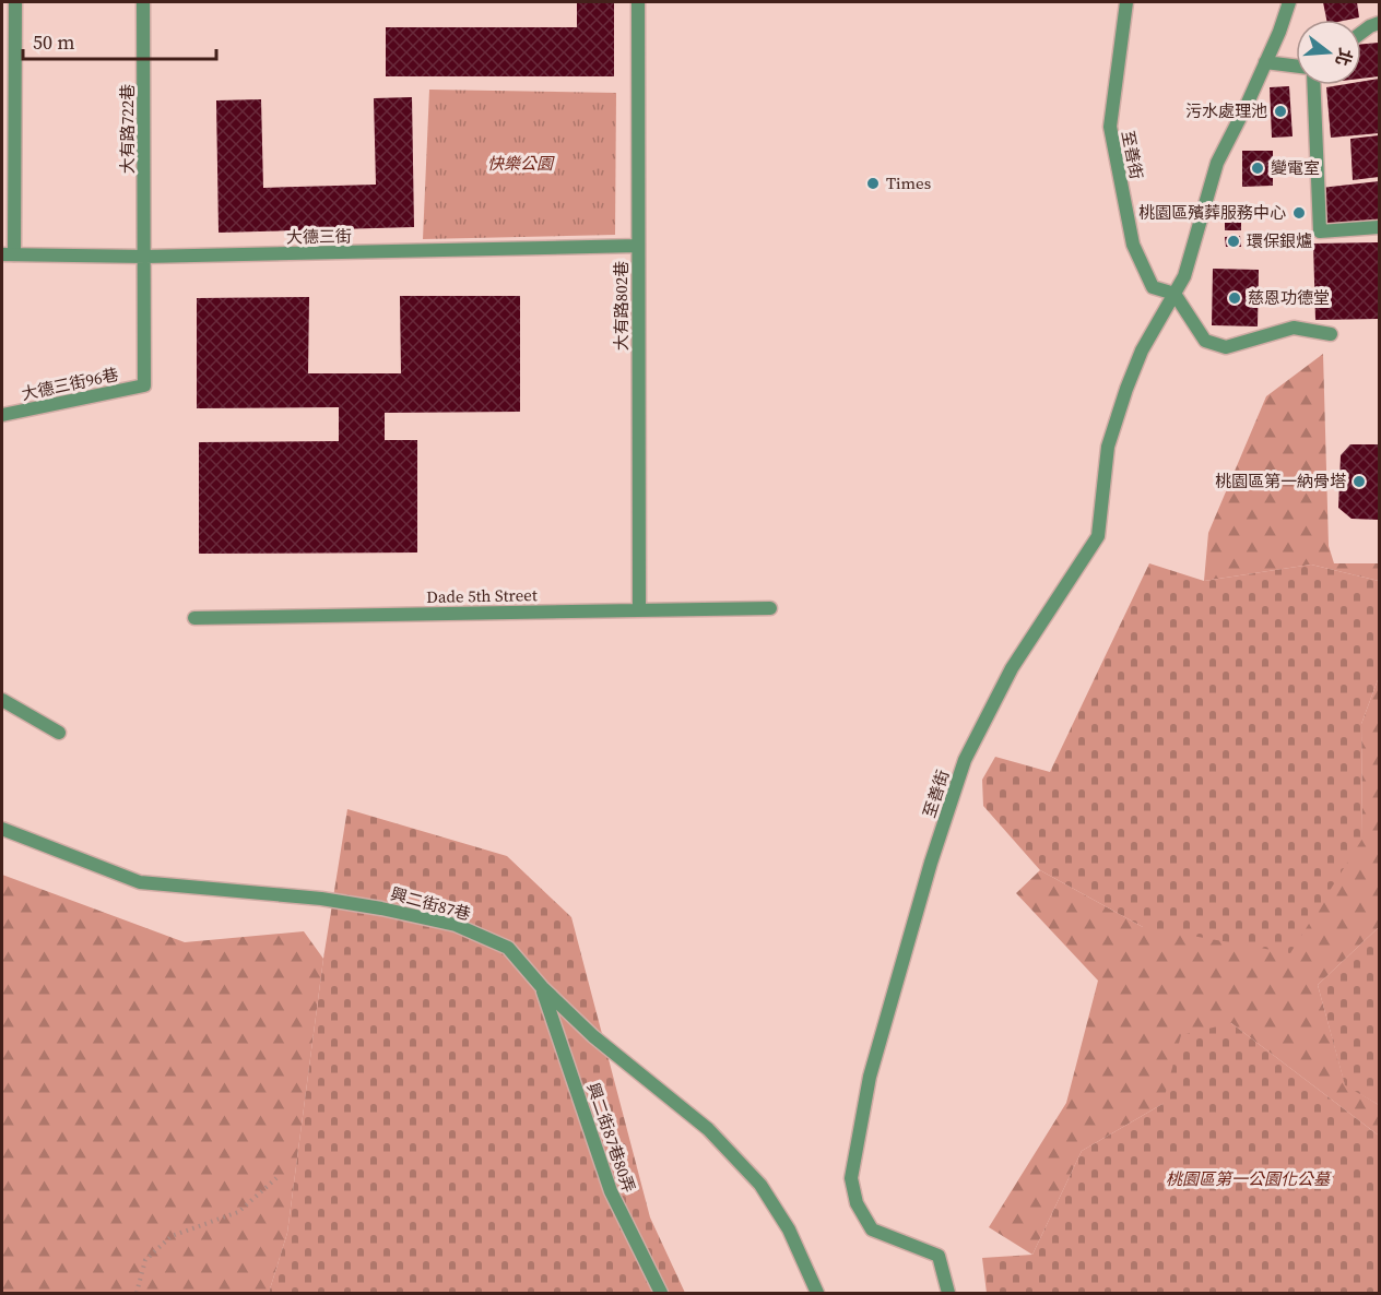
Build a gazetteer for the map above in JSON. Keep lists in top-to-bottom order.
{
  "streets": {
    "street": [
      "大有路722巷",
      "至善街",
      "大德三街",
      "大有路802巷",
      "大德三街96巷",
      "Dade 5th Street",
      "興二街87巷",
      "興二街87巷80弄"
    ]
  },
  "crossings": [
    ["大有路722巷", "大德三街"],
    ["大有路722巷", "大德三街96巷"],
    ["大德三街", "大有路802巷"],
    ["大有路802巷", "Dade 5th Street"],
    ["興二街87巷", "興二街87巷80弄"]
  ],
  "parks": ["快樂公園", "桃園區第一公園化公墓"],
  "places": [
    "污水處理池",
    "變電室",
    "Times",
    "桃園區殯葬服務中心",
    "環保銀爐",
    "慈恩功德堂",
    "桃園區第一納骨塔"
  ],
  "scale_bar": "50 m",
  "north": "right"
}
